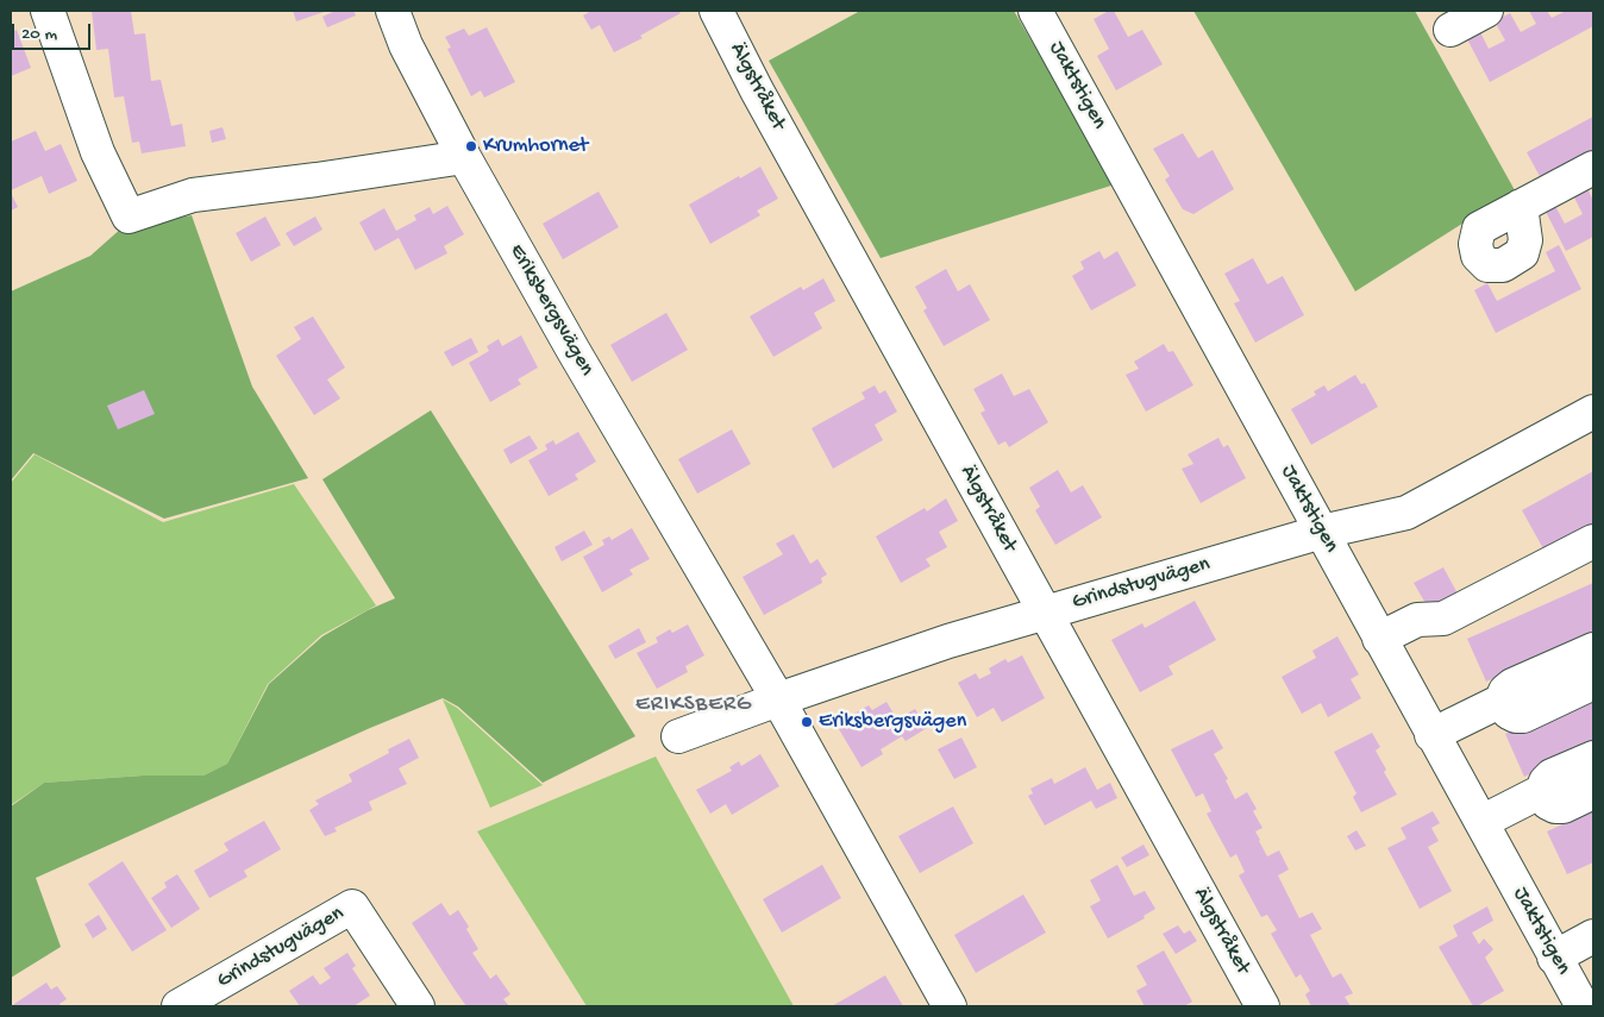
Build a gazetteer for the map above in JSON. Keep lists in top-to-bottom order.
{
  "streets": {
    "street": [
      "Jaktstigen",
      "Älgstråket",
      "Eriksbergsvägen",
      "Grindstugvägen"
    ]
  },
  "crossings": [
    ["Jaktstigen", "Grindstugvägen"],
    ["Älgstråket", "Grindstugvägen"],
    ["Eriksbergsvägen", "Grindstugvägen"]
  ],
  "districts": ["ERIKSBERG"],
  "places": ["Krumhornet", "Eriksbergsvägen"],
  "scale_bar": "20 m"
}
